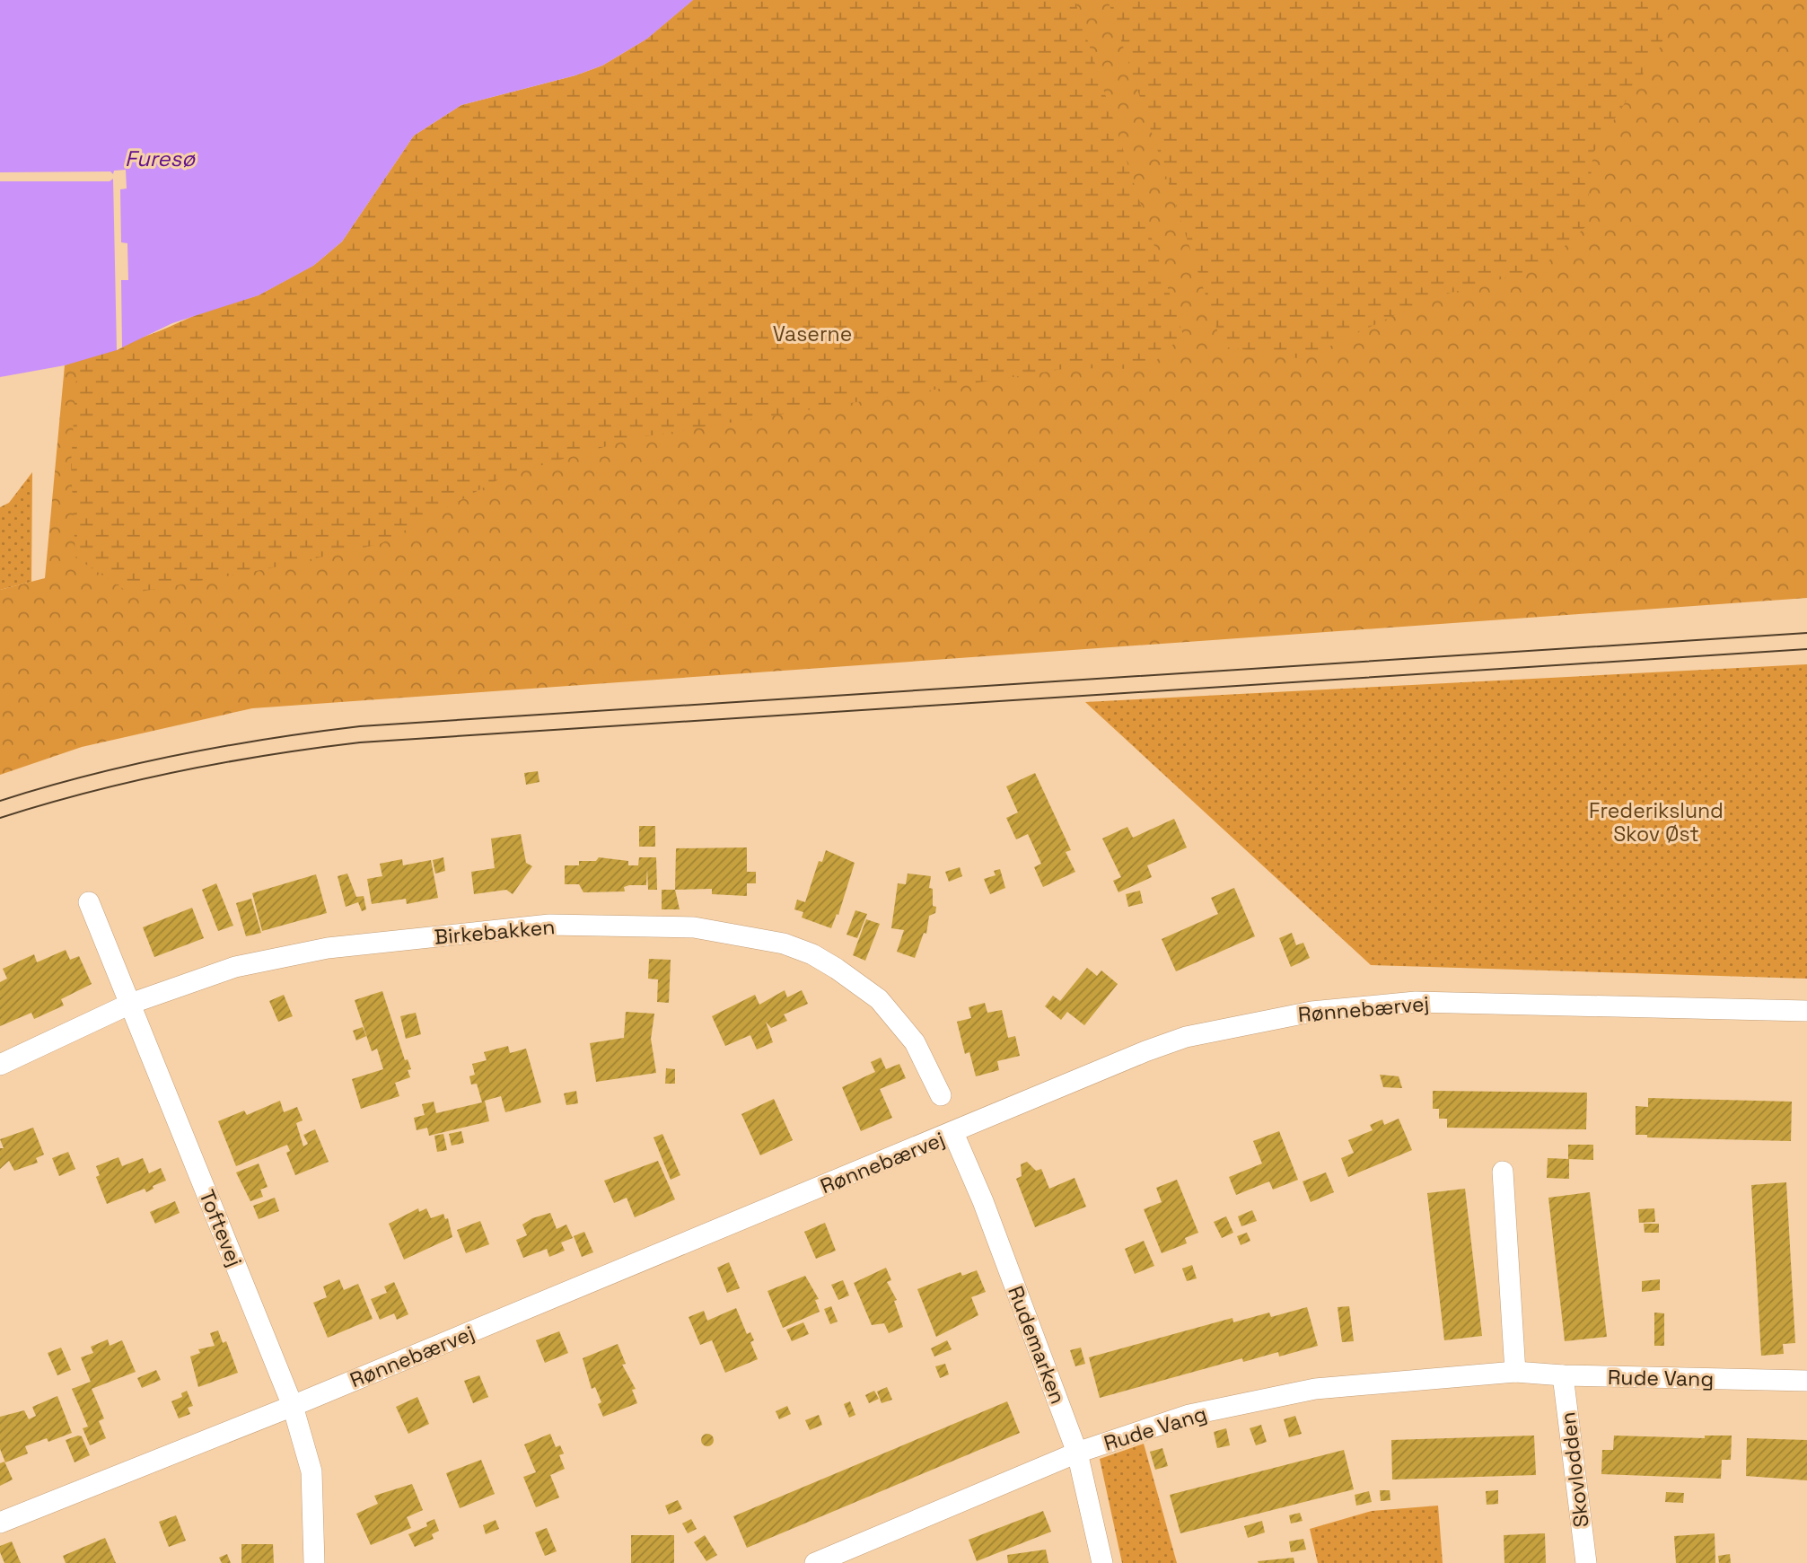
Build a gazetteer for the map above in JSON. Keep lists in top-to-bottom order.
{
  "streets": {
    "street": [
      "Birkebakken",
      "Rønnebærvej",
      "Toftevej",
      "Rudemarken",
      "Rude Vang",
      "Skovlodden"
    ]
  },
  "crossings": [
    ["Birkebakken", "Toftevej"],
    ["Rønnebærvej", "Toftevej"],
    ["Rønnebærvej", "Rudemarken"],
    ["Rudemarken", "Rude Vang"],
    ["Rude Vang", "Skovlodden"]
  ],
  "water": ["Furesø"],
  "parks": ["Vaserne", "Frederikslund Skov Øst"]
}
